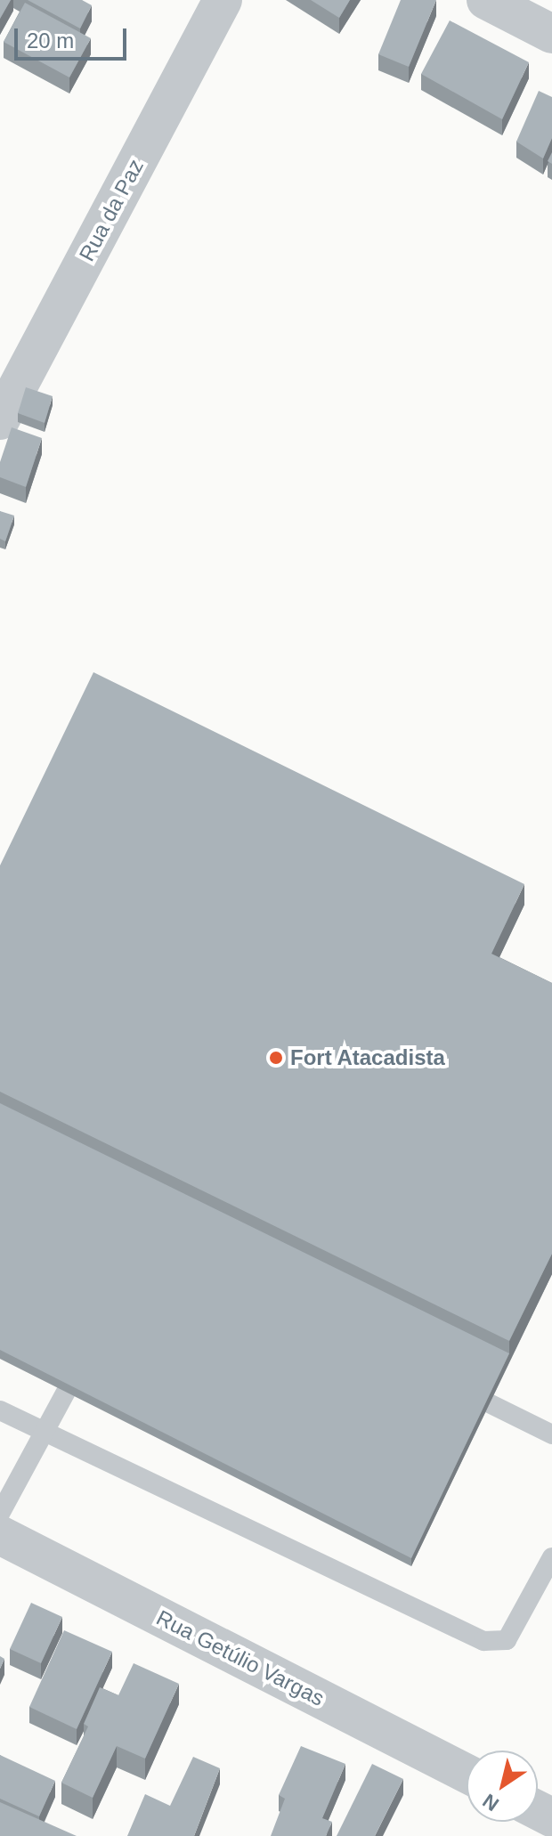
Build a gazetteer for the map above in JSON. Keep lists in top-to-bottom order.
{
  "streets": {
    "street": ["Rua da Paz", "Rua Getúlio Vargas"]
  },
  "places": ["Fort Atacadista"],
  "scale_bar": "20 m",
  "north": "bottom left"
}
